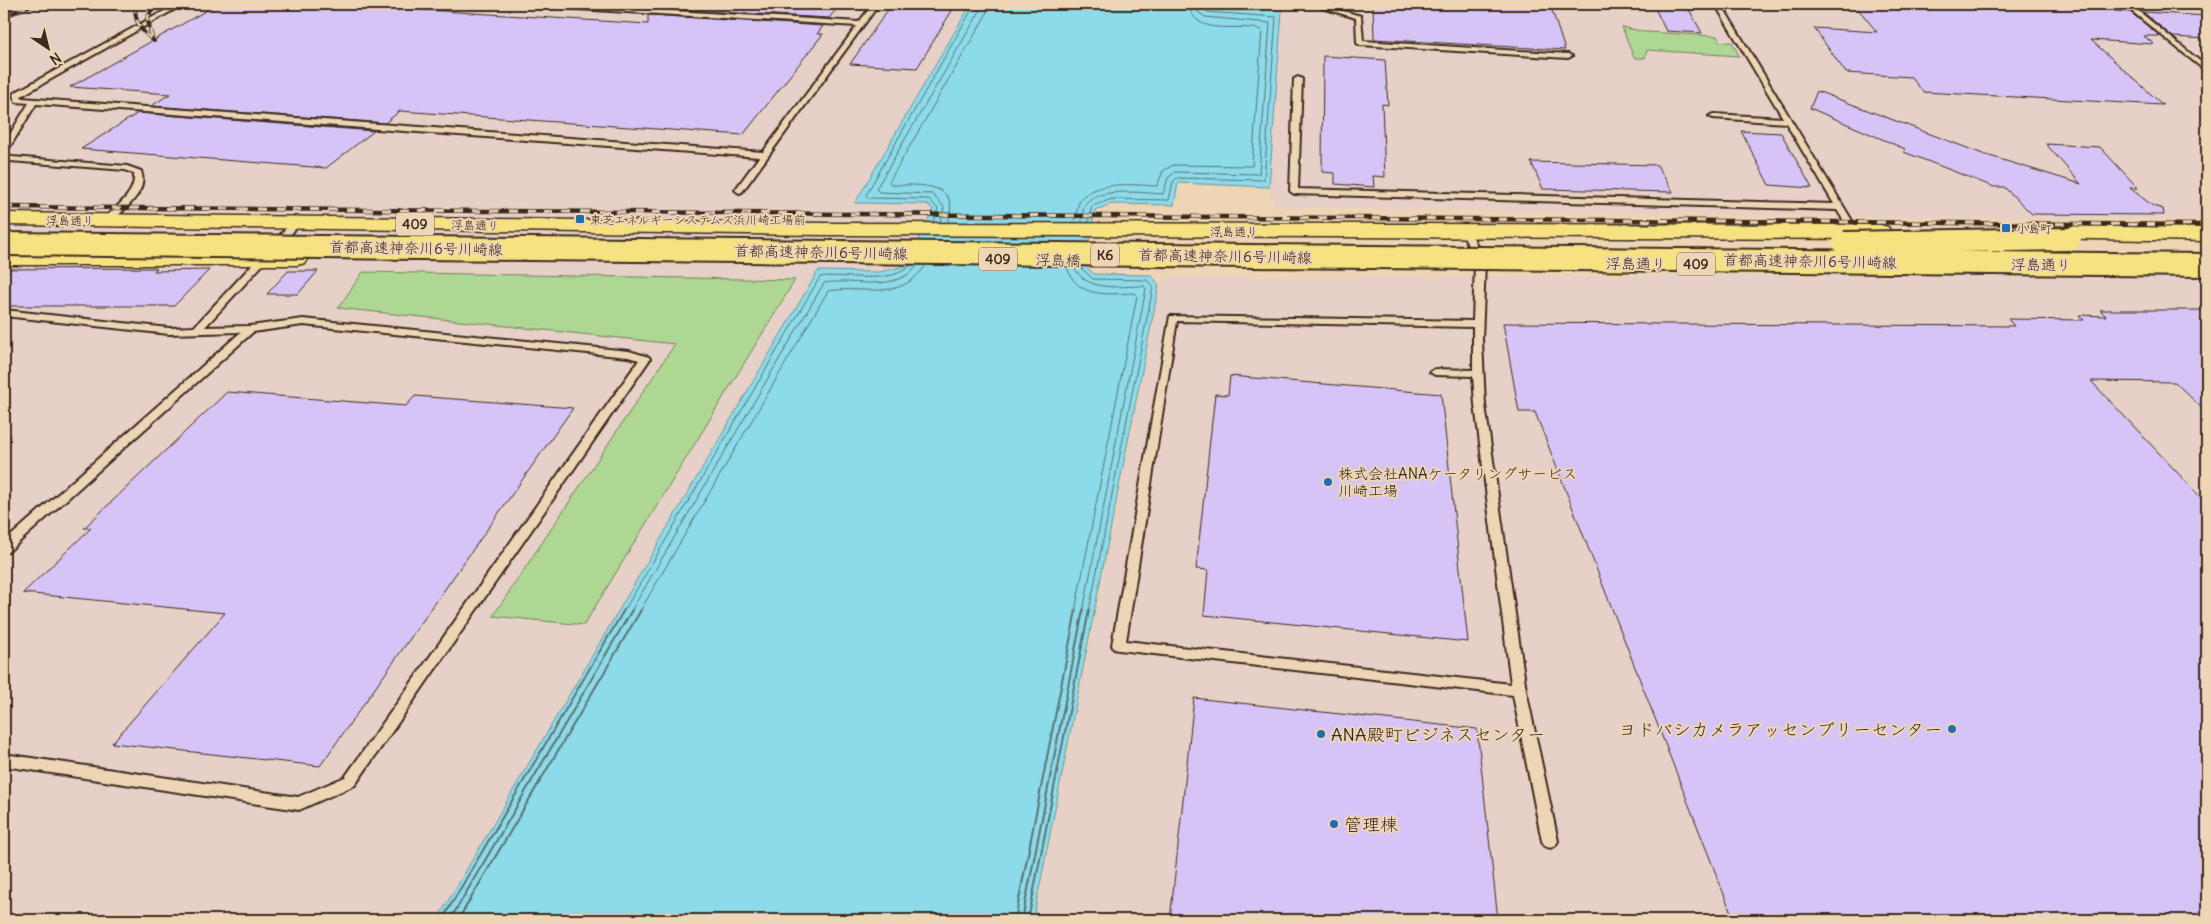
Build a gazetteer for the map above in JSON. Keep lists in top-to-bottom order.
{
  "streets": {
    "highway": [
      "浮島通り",
      "409",
      "首都高速神奈川6号川崎線",
      "K6",
      "浮島橋"
    ]
  },
  "crossings": [
    ["浮島通り", "首都高速神奈川6号川崎線"],
    ["浮島通り", "浮島橋"],
    ["409", "浮島橋"]
  ],
  "places": {
    "transit": ["東芝エネルギーシステムズ浜川崎工場前", "小島町"],
    "other": [
      "株式会社ANAケータリングサービス 川崎工場",
      "ヨドバシカメラアッセンブリーセンター",
      "ANA殿町ビジネスセンター",
      "管理棟"
    ]
  },
  "north": "bottom right"
}
